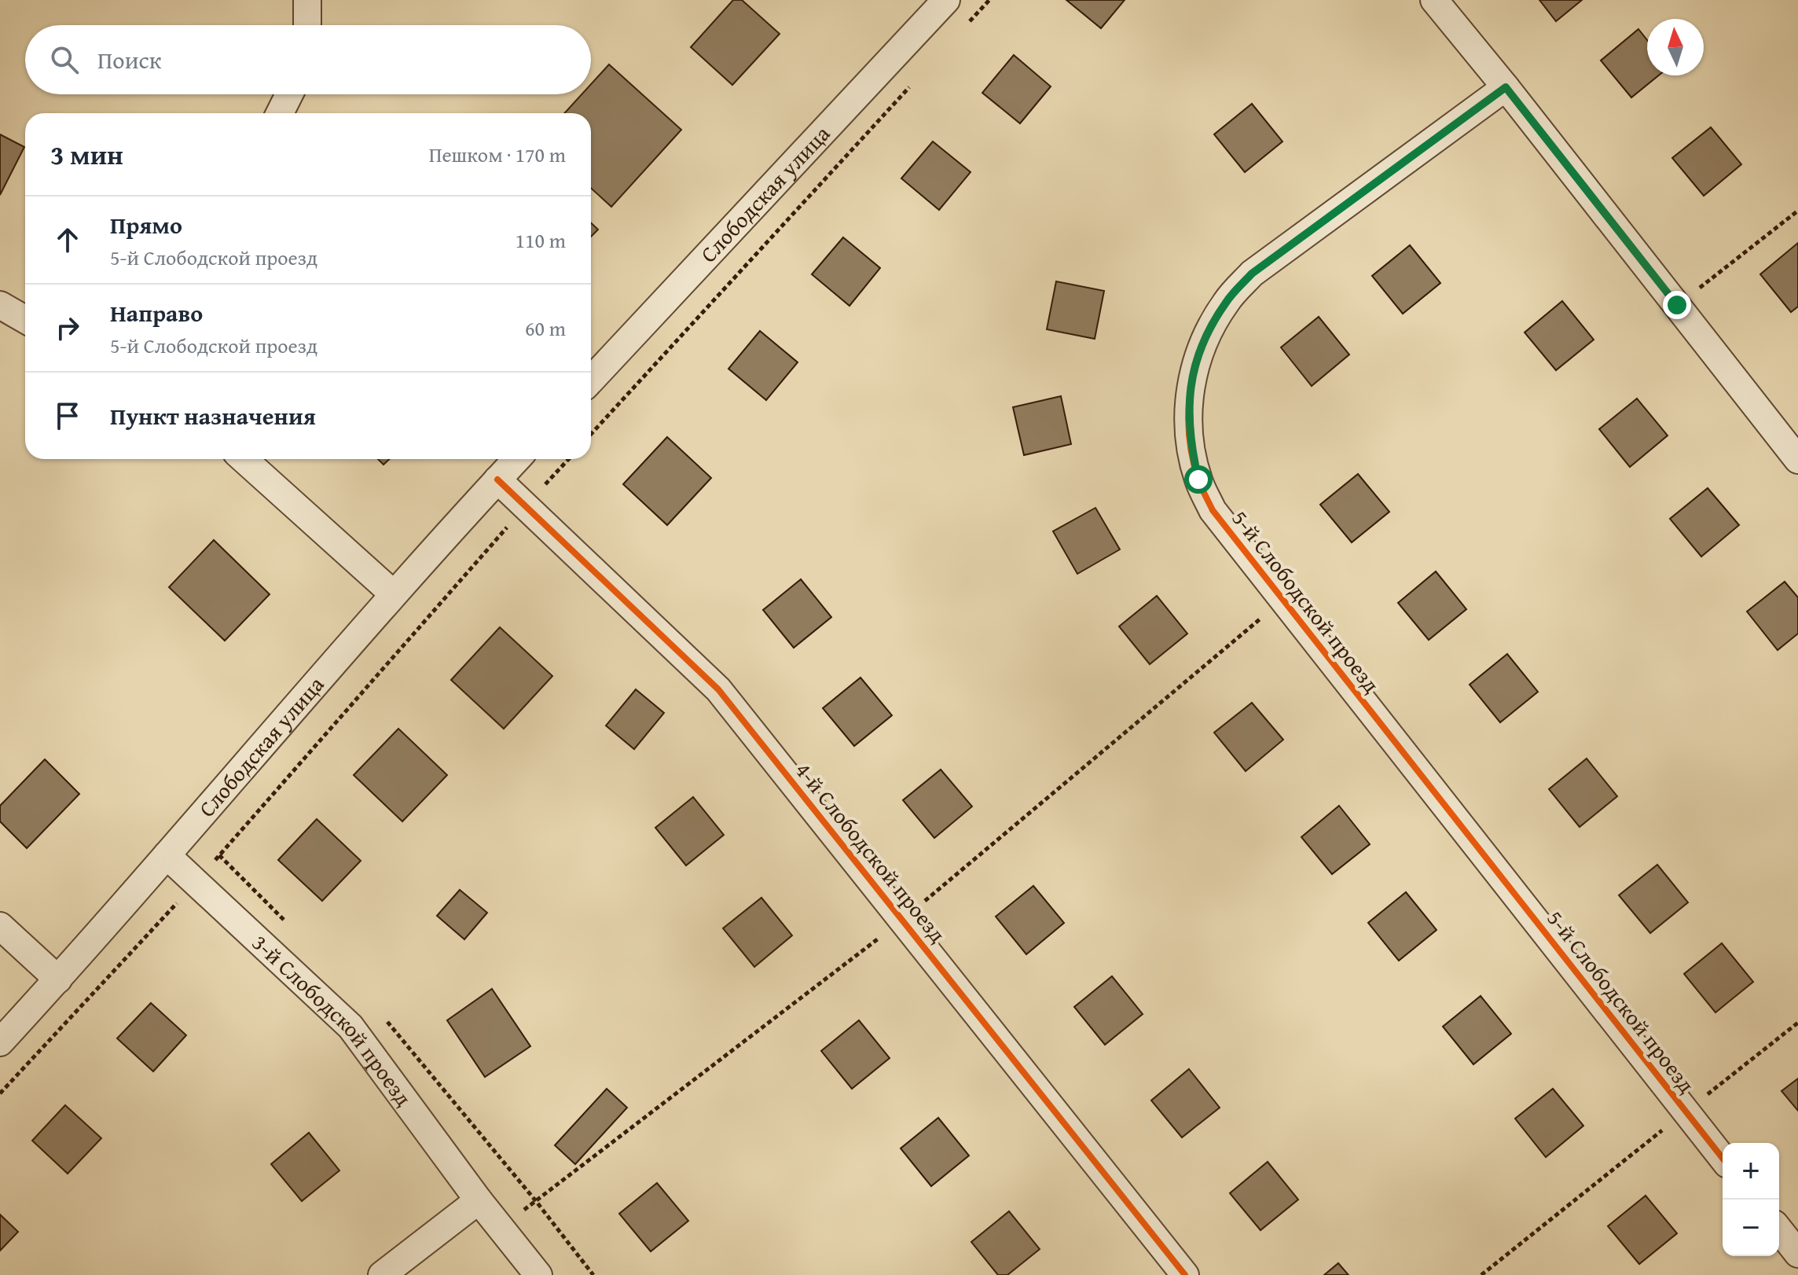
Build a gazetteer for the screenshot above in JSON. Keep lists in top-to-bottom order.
{
  "streets": {
    "street": [
      "Слободская улица",
      "5-й Слободской проезд",
      "4-й Слободской проезд",
      "3-й Слободской проезд"
    ]
  },
  "crossings": [
    ["Слободская улица", "4-й Слободской проезд"],
    ["Слободская улица", "3-й Слободской проезд"]
  ],
  "north": "top",
  "page": {
    "search": "Поиск",
    "heading": ["3 мин", "Пешком · 170 m"],
    "list": [
      ["Прямо", "5-й Слободской проезд", "110 m"],
      ["Направо", "5-й Слободской проезд", "60 m"],
      "Пункт назначения"
    ],
    "map_buttons": ["+", "−"]
  }
}
